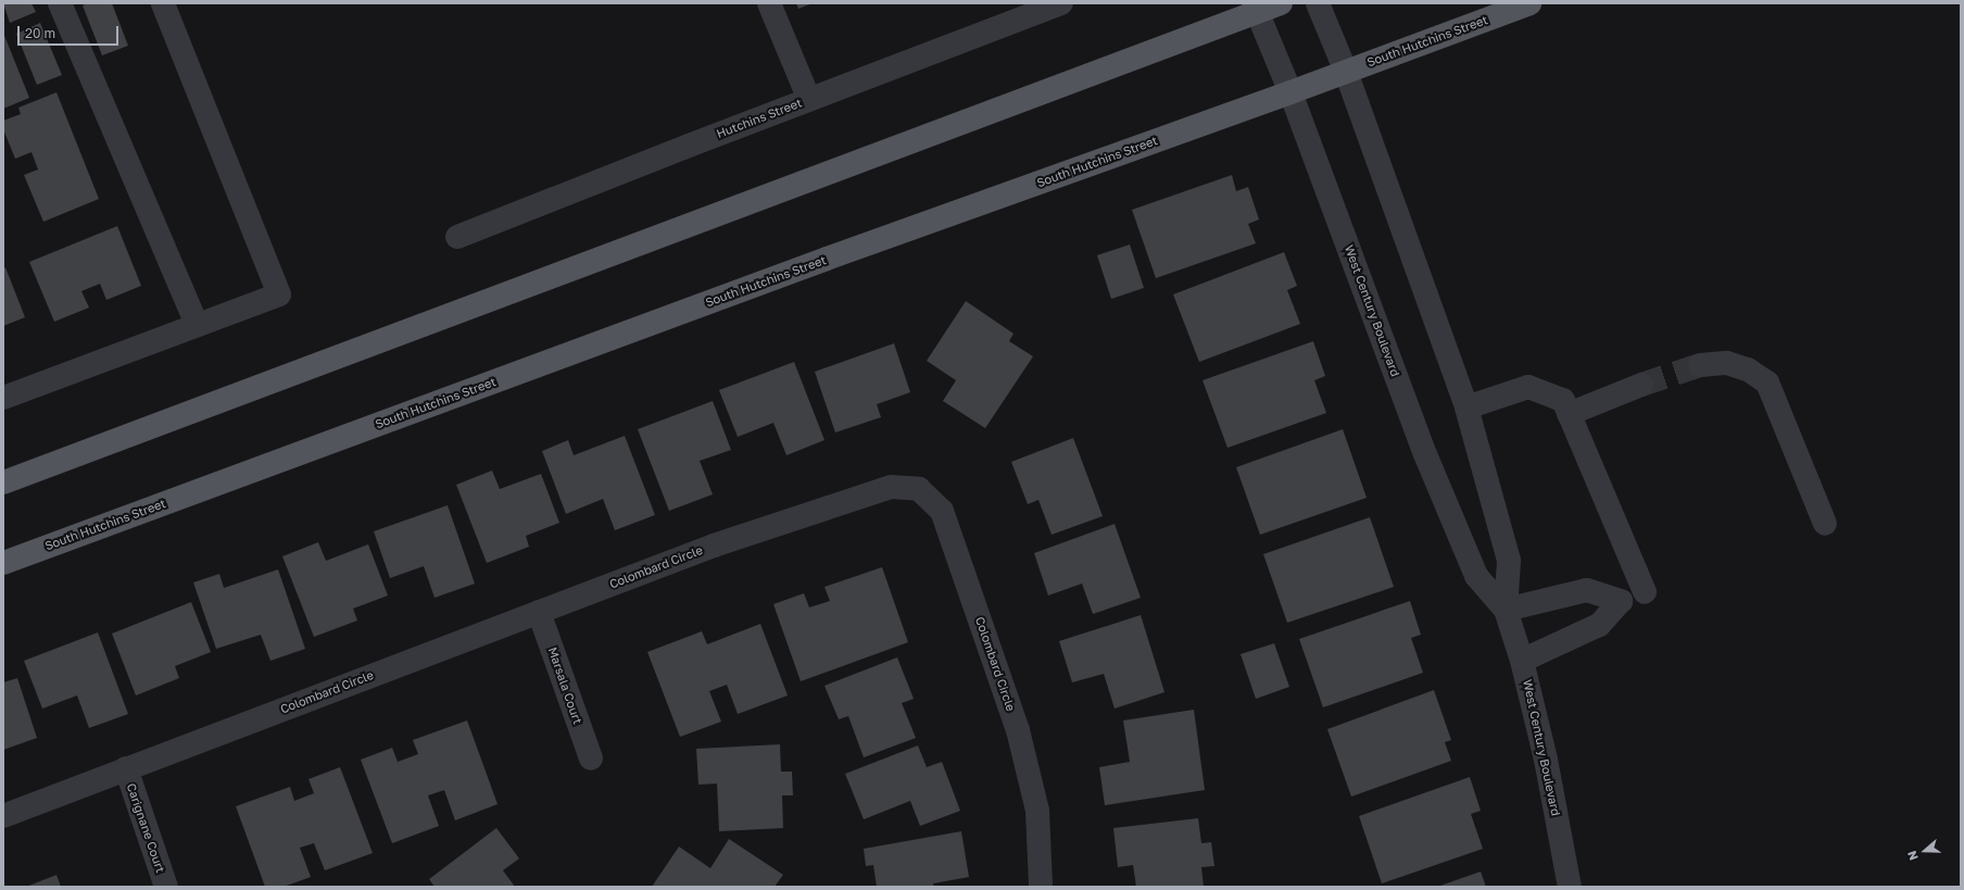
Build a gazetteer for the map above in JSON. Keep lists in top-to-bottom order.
{
  "streets": {
    "main road": ["South Hutchins Street"],
    "street": [
      "Hutchins Street",
      "West Century Boulevard",
      "Colombard Circle",
      "Marsala Court",
      "Carignane Court"
    ]
  },
  "crossings": [
    ["South Hutchins Street", "West Century Boulevard"],
    ["Colombard Circle", "Marsala Court"],
    ["Colombard Circle", "Carignane Court"]
  ],
  "scale_bar": "20 m",
  "north": "left"
}
